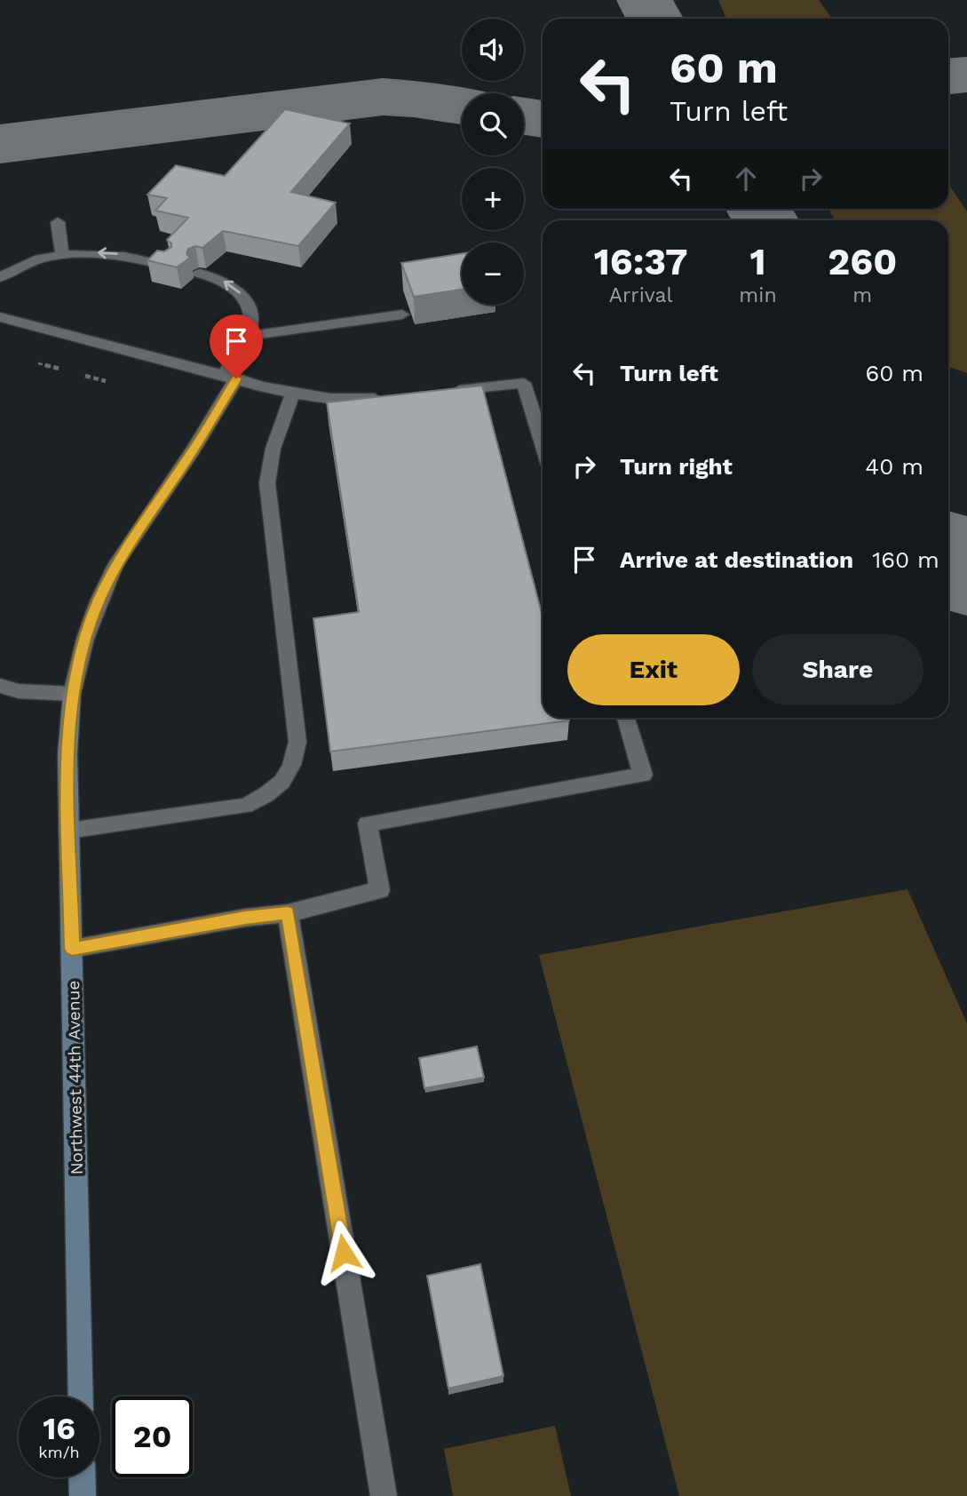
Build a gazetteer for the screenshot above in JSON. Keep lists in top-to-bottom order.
{
  "streets": {
    "street": ["Northwest 44th Avenue"]
  },
  "page": {
    "map_buttons": ["+", "−"],
    "turn": ["60 m", "Turn left"],
    "eta": [
      "16:37",
      "Arrival",
      "1",
      "min",
      "260",
      "m"
    ],
    "list": [
      {
        "name": "Turn left",
        "value": "60 m"
      },
      {
        "name": "Turn right",
        "value": "40 m"
      },
      {
        "name": "Arrive at destination",
        "value": "160 m"
      }
    ],
    "buttons": ["Exit", "Share"],
    "speed": "16 km/h",
    "limit": "20"
  }
}
